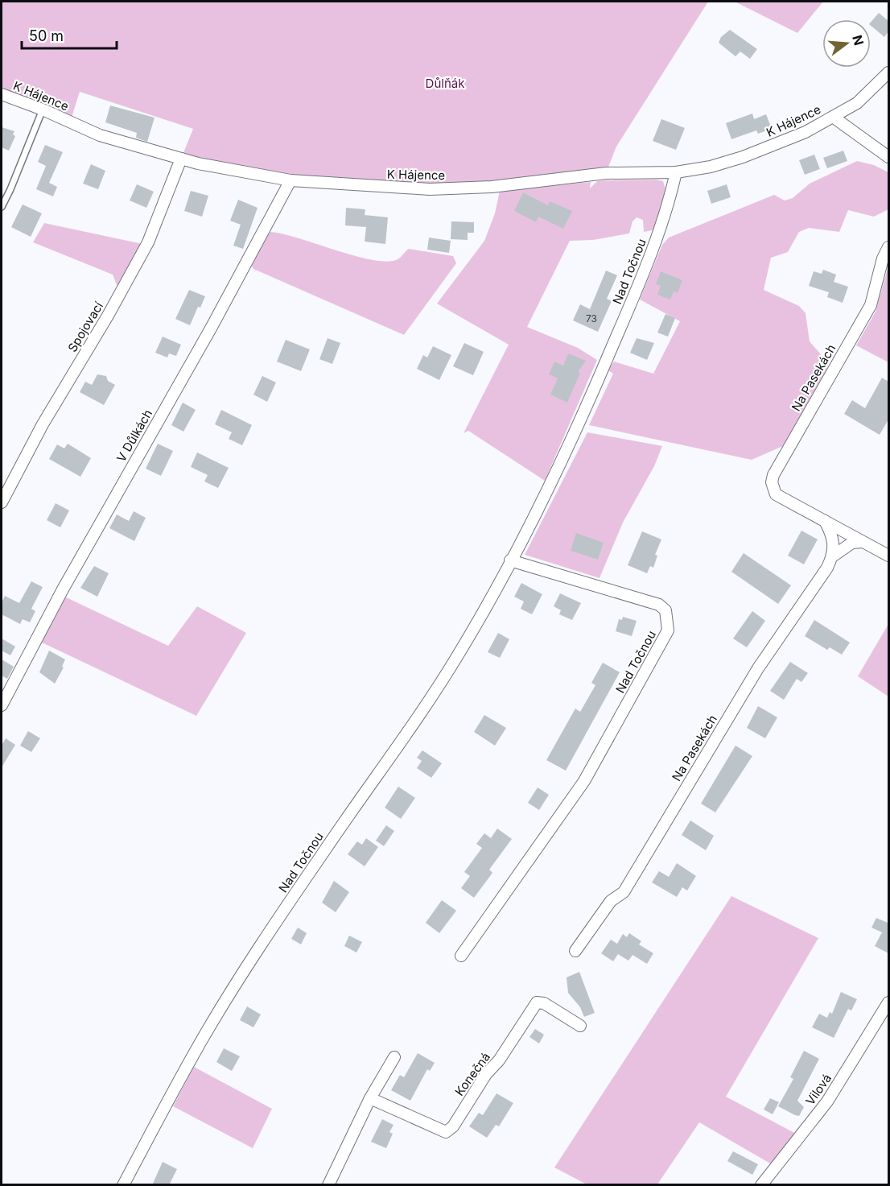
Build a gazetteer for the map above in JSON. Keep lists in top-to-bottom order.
{
  "streets": {
    "street": [
      "K Hájence",
      "Nad Točnou",
      "Spojovací",
      "Na Pasekách",
      "V Důlkách",
      "Konečná",
      "Vilová"
    ]
  },
  "crossings": [
    ["K Hájence", "Nad Točnou"],
    ["K Hájence", "Spojovací"],
    ["K Hájence", "V Důlkách"]
  ],
  "parks": ["Důlňák"],
  "house_numbers": ["73"],
  "scale_bar": "50 m",
  "north": "right"
}
